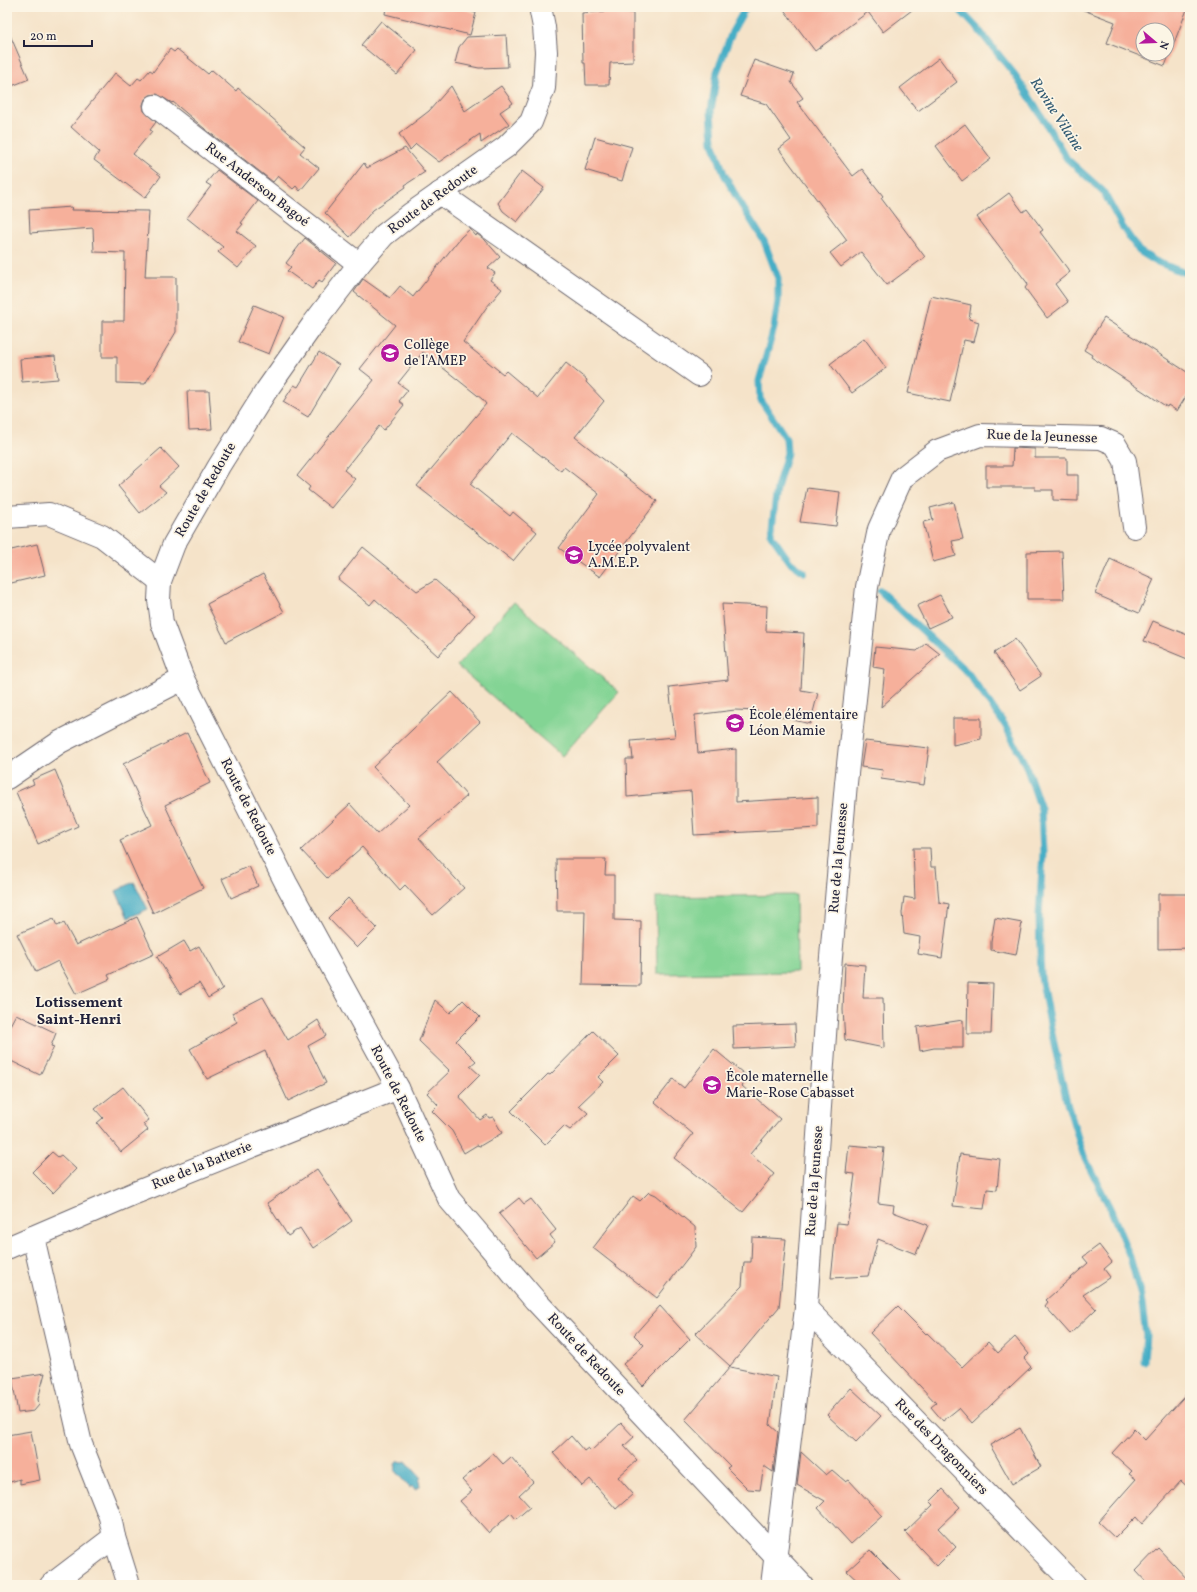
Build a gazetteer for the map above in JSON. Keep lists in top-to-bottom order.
{
  "streets": {
    "street": [
      "Rue Anderson Bagoé",
      "Route de Redoute",
      "Rue de la Jeunesse",
      "Rue de la Batterie",
      "Rue des Dragonniers"
    ]
  },
  "crossings": [
    ["Rue Anderson Bagoé", "Route de Redoute"],
    ["Route de Redoute", "Rue de la Jeunesse"],
    ["Route de Redoute", "Rue de la Batterie"],
    ["Rue de la Jeunesse", "Rue des Dragonniers"]
  ],
  "districts": ["Lotissement Saint-Henri"],
  "water": ["Ravine Vilaine"],
  "places": {
    "school or university": [
      "Collège de l'AMEP",
      "Lycée polyvalent A.M.E.P.",
      "École élémentaire Léon Mamie",
      "École maternelle Marie-Rose Cabasset"
    ]
  },
  "scale_bar": "20 m",
  "north": "right"
}
